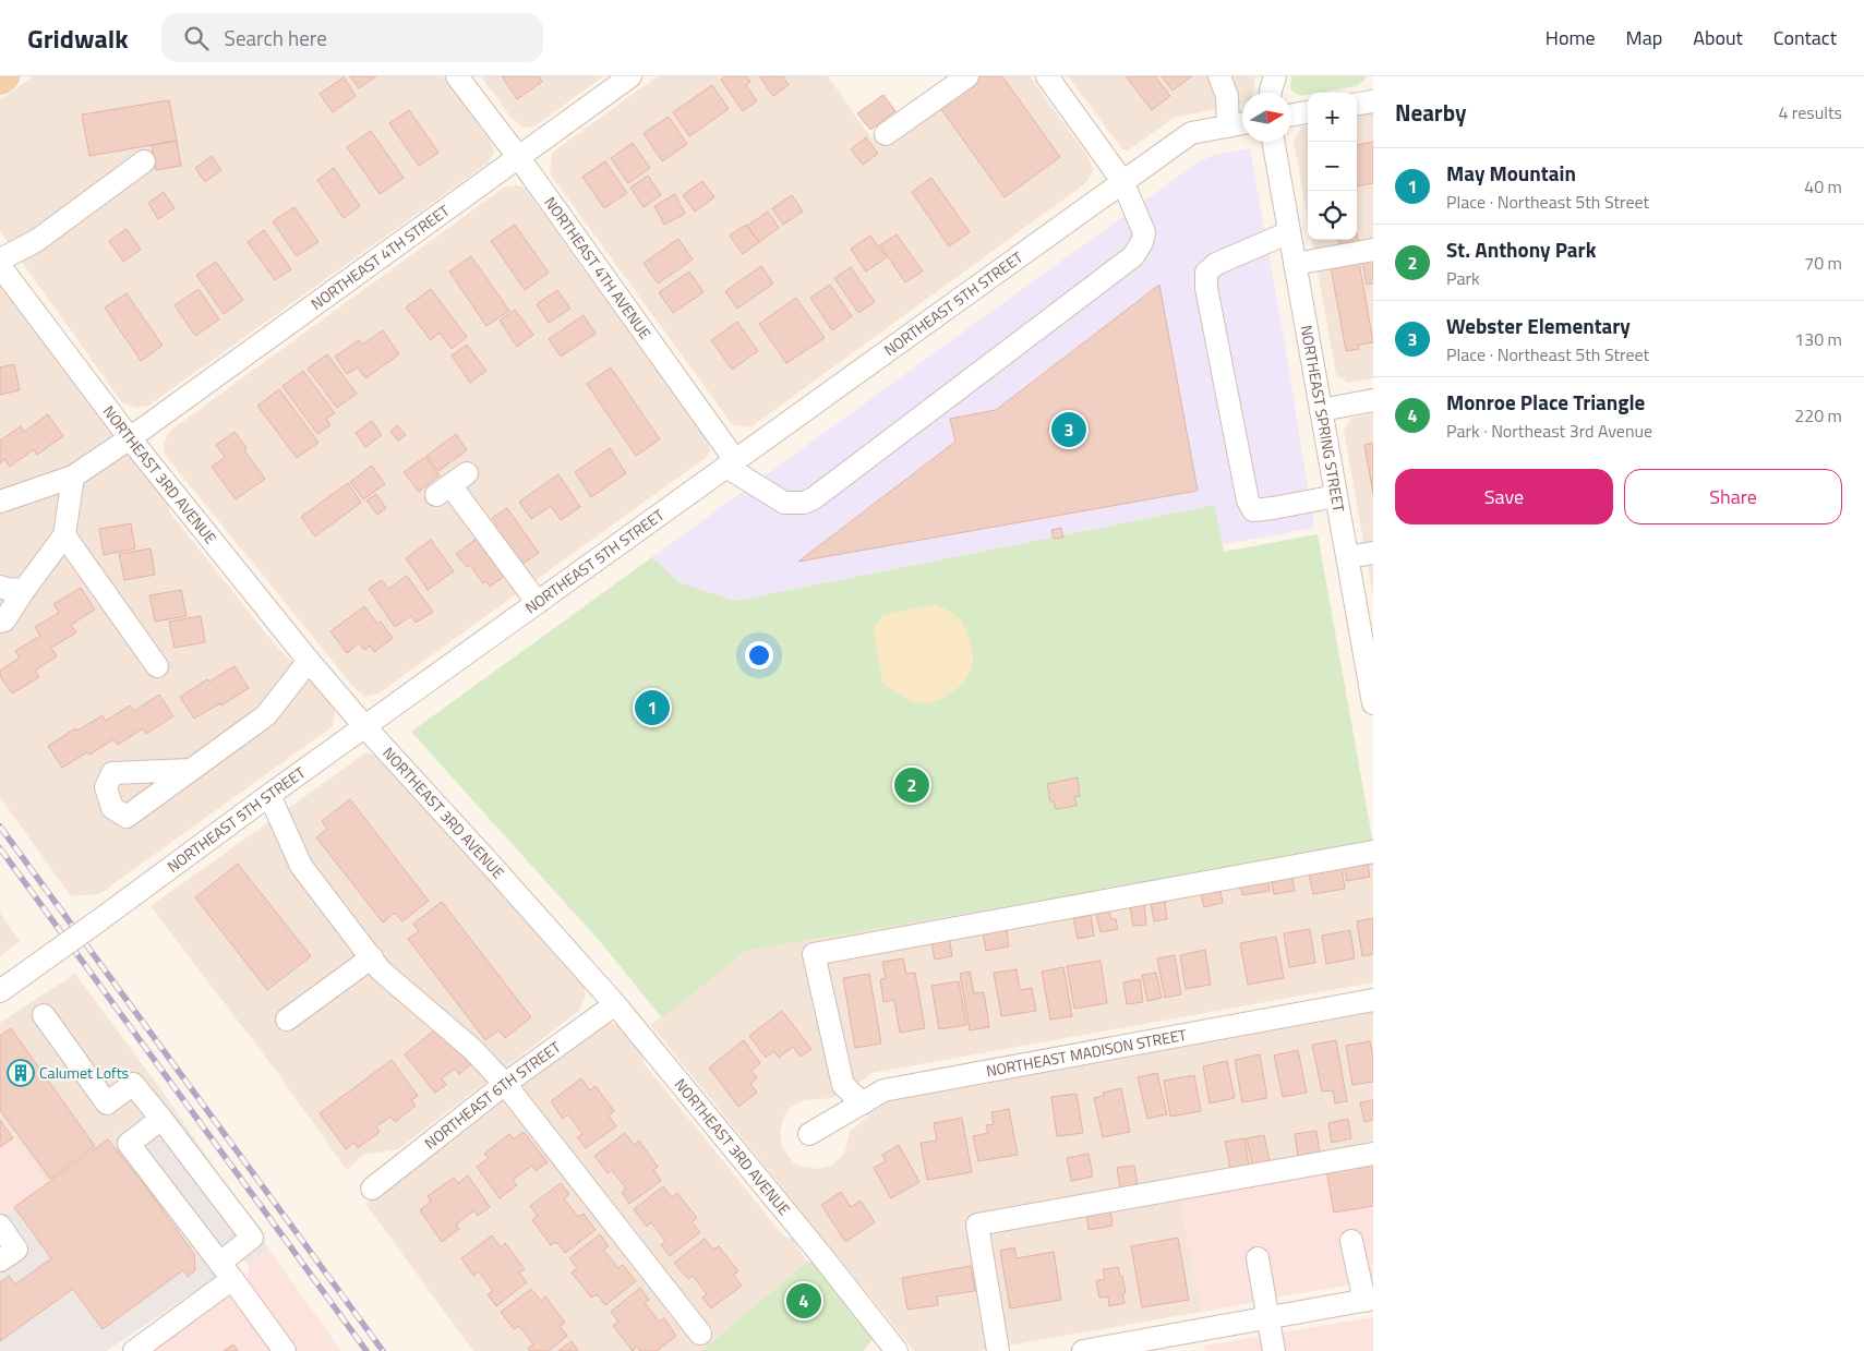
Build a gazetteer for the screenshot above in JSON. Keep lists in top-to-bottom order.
{
  "streets": {
    "street": [
      "NORTHEAST 4TH STREET",
      "NORTHEAST 4TH AVENUE",
      "NORTHEAST 5TH STREET",
      "NORTHEAST SPRING STREET",
      "NORTHEAST 3RD AVENUE",
      "NORTHEAST MADISON STREET",
      "NORTHEAST 6TH STREET"
    ]
  },
  "crossings": [
    ["NORTHEAST 4TH STREET", "NORTHEAST 4TH AVENUE"],
    ["NORTHEAST 4TH STREET", "NORTHEAST 3RD AVENUE"],
    ["NORTHEAST 4TH AVENUE", "NORTHEAST 5TH STREET"],
    ["NORTHEAST 5TH STREET", "NORTHEAST 3RD AVENUE"],
    ["NORTHEAST 3RD AVENUE", "NORTHEAST 6TH STREET"]
  ],
  "places": {
    "building": ["Calumet Lofts"]
  },
  "north": "right",
  "page": {
    "header": "Gridwalk",
    "search": "Search here",
    "nav": [
      "Home",
      "Map",
      "About",
      "Contact"
    ],
    "heading": ["Nearby", "4 results"],
    "map_buttons": ["+", "−"],
    "list": [
      {
        "mark": "1",
        "name": "May Mountain",
        "note": "Place · Northeast 5th Street",
        "value": "40 m"
      },
      {
        "mark": "2",
        "name": "St. Anthony Park",
        "note": "Park",
        "value": "70 m"
      },
      {
        "mark": "3",
        "name": "Webster Elementary",
        "note": "Place · Northeast 5th Street",
        "value": "130 m"
      },
      {
        "mark": "4",
        "name": "Monroe Place Triangle",
        "note": "Park · Northeast 3rd Avenue",
        "value": "220 m"
      }
    ],
    "pins": [
      "3",
      "1",
      "2",
      "4"
    ],
    "buttons": ["Save", "Share"]
  }
}
